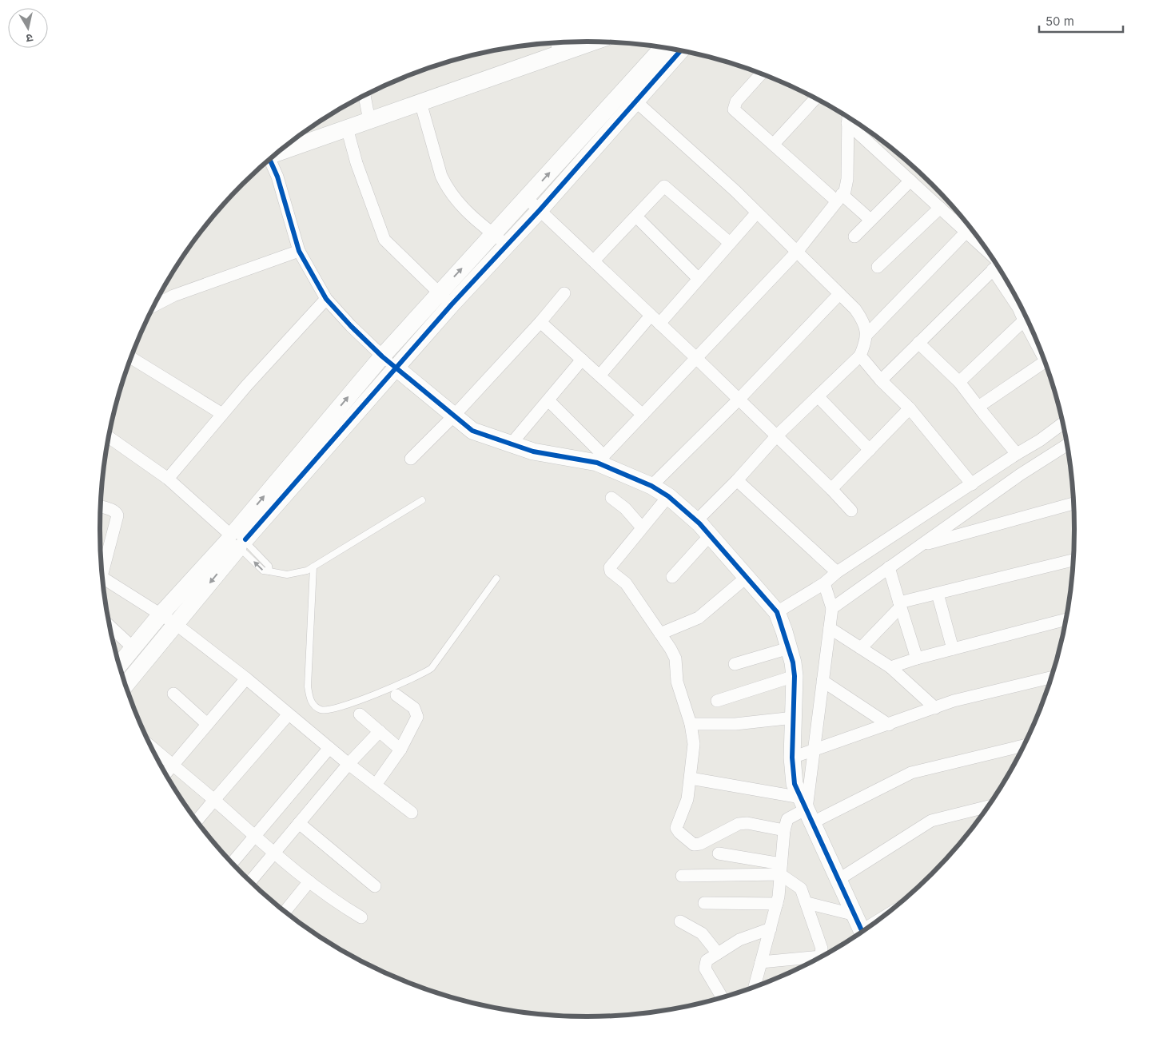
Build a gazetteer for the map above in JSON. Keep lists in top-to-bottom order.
{
  "scale_bar": "50 m",
  "north": "bottom"
}
